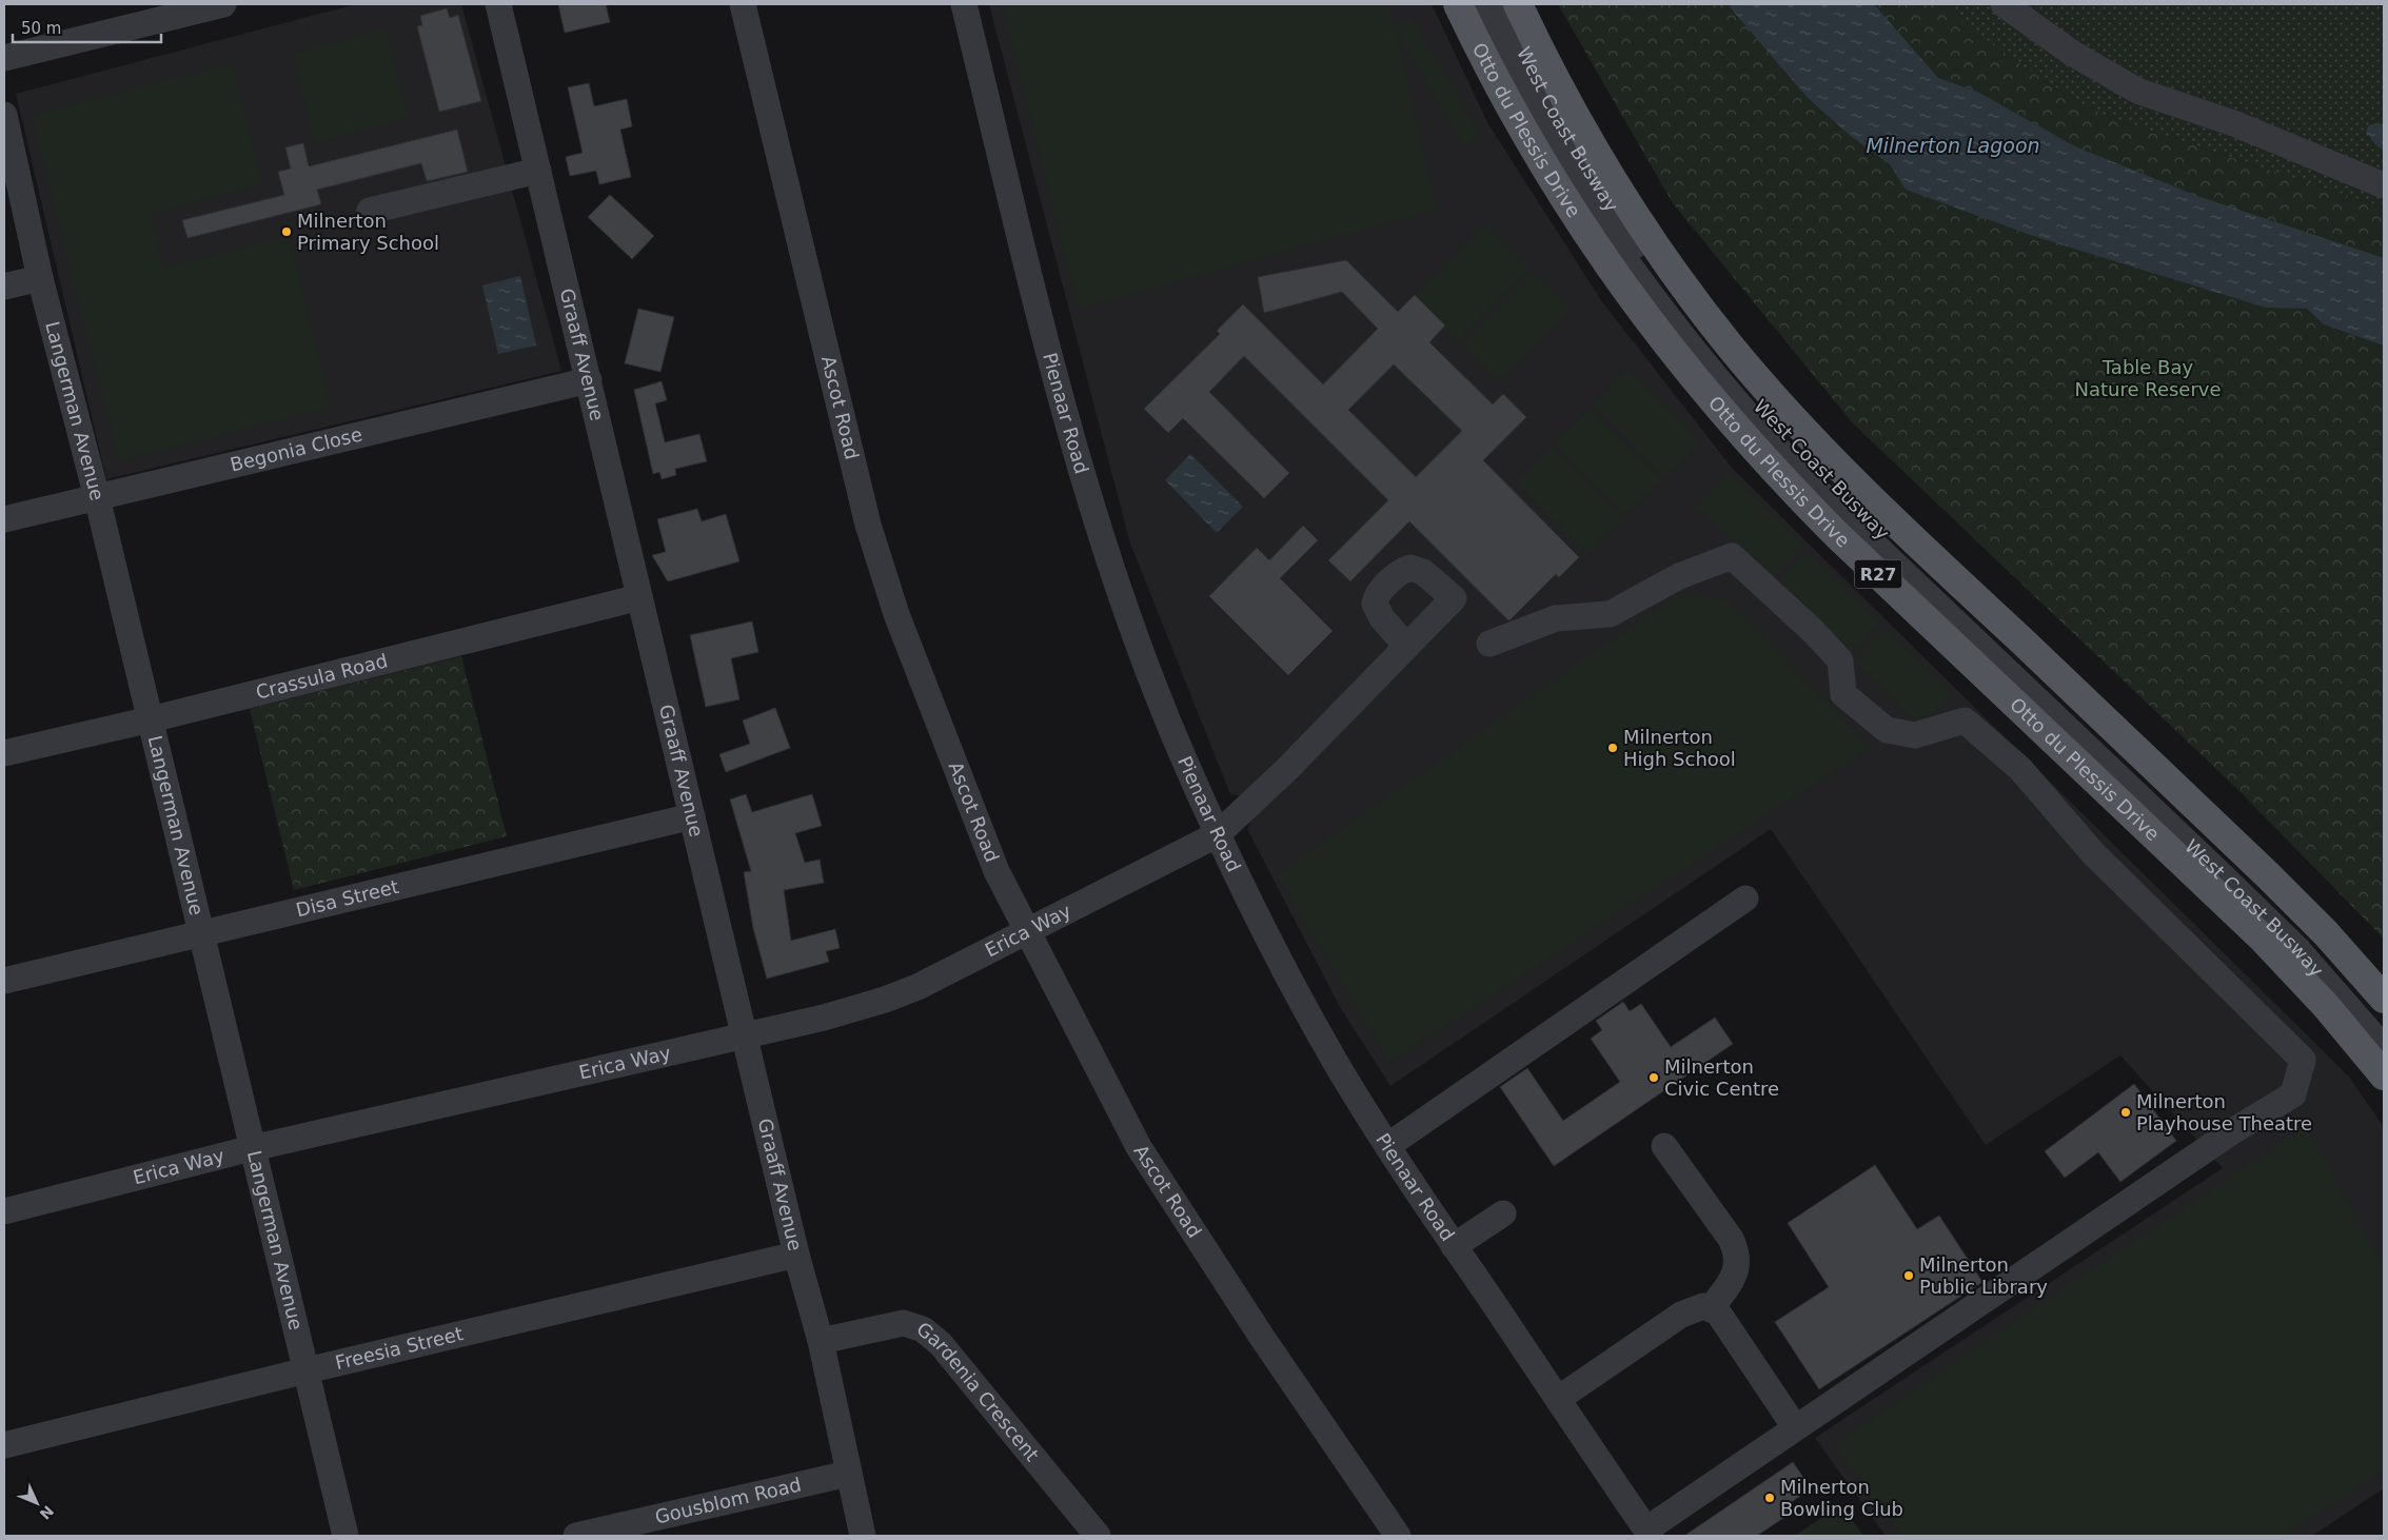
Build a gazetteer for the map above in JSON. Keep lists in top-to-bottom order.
{
  "streets": {
    "main road": ["Otto du Plessis Drive", "R27"],
    "street": [
      "West Coast Busway",
      "Graaff Avenue",
      "Ascot Road",
      "Langerman Avenue",
      "Pienaar Road",
      "Begonia Close",
      "Crassula Road",
      "Disa Street",
      "Erica Way",
      "Freesia Street",
      "Gardenia Crescent",
      "Gousblom Road"
    ]
  },
  "crossings": [
    ["Graaff Avenue", "Begonia Close"],
    ["Graaff Avenue", "Crassula Road"],
    ["Graaff Avenue", "Disa Street"],
    ["Graaff Avenue", "Erica Way"],
    ["Graaff Avenue", "Freesia Street"],
    ["Graaff Avenue", "Gardenia Crescent"],
    ["Graaff Avenue", "Gousblom Road"],
    ["Ascot Road", "Erica Way"],
    ["Langerman Avenue", "Begonia Close"],
    ["Langerman Avenue", "Crassula Road"],
    ["Langerman Avenue", "Disa Street"],
    ["Langerman Avenue", "Erica Way"],
    ["Langerman Avenue", "Freesia Street"],
    ["Pienaar Road", "Erica Way"]
  ],
  "water": ["Milnerton Lagoon"],
  "parks": ["Table Bay Nature Reserve"],
  "places": [
    "Milnerton Primary School",
    "Milnerton High School",
    "Milnerton Civic Centre",
    "Milnerton Playhouse Theatre",
    "Milnerton Public Library",
    "Milnerton Bowling Club"
  ],
  "scale_bar": "50 m",
  "north": "bottom right"
}
